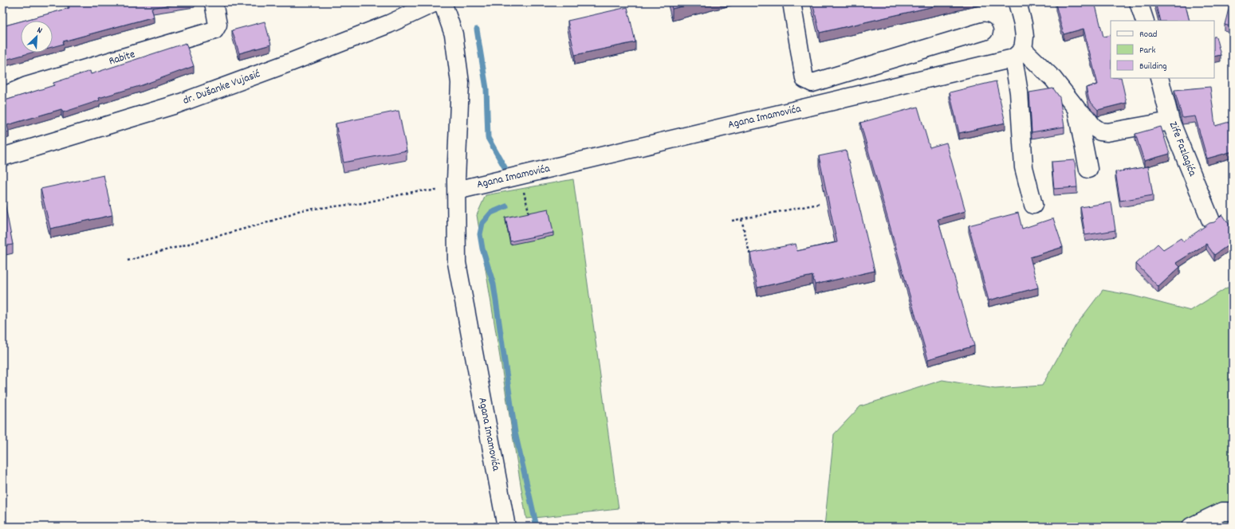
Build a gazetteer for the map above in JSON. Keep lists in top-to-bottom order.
{
  "streets": {
    "street": [
      "Rabite",
      "dr. Dušanke Vujasić",
      "Agana Imamovića",
      "Zife Fazlagića"
    ]
  },
  "legend": ["Road", "Park", "Building"],
  "north": "top right"
}
